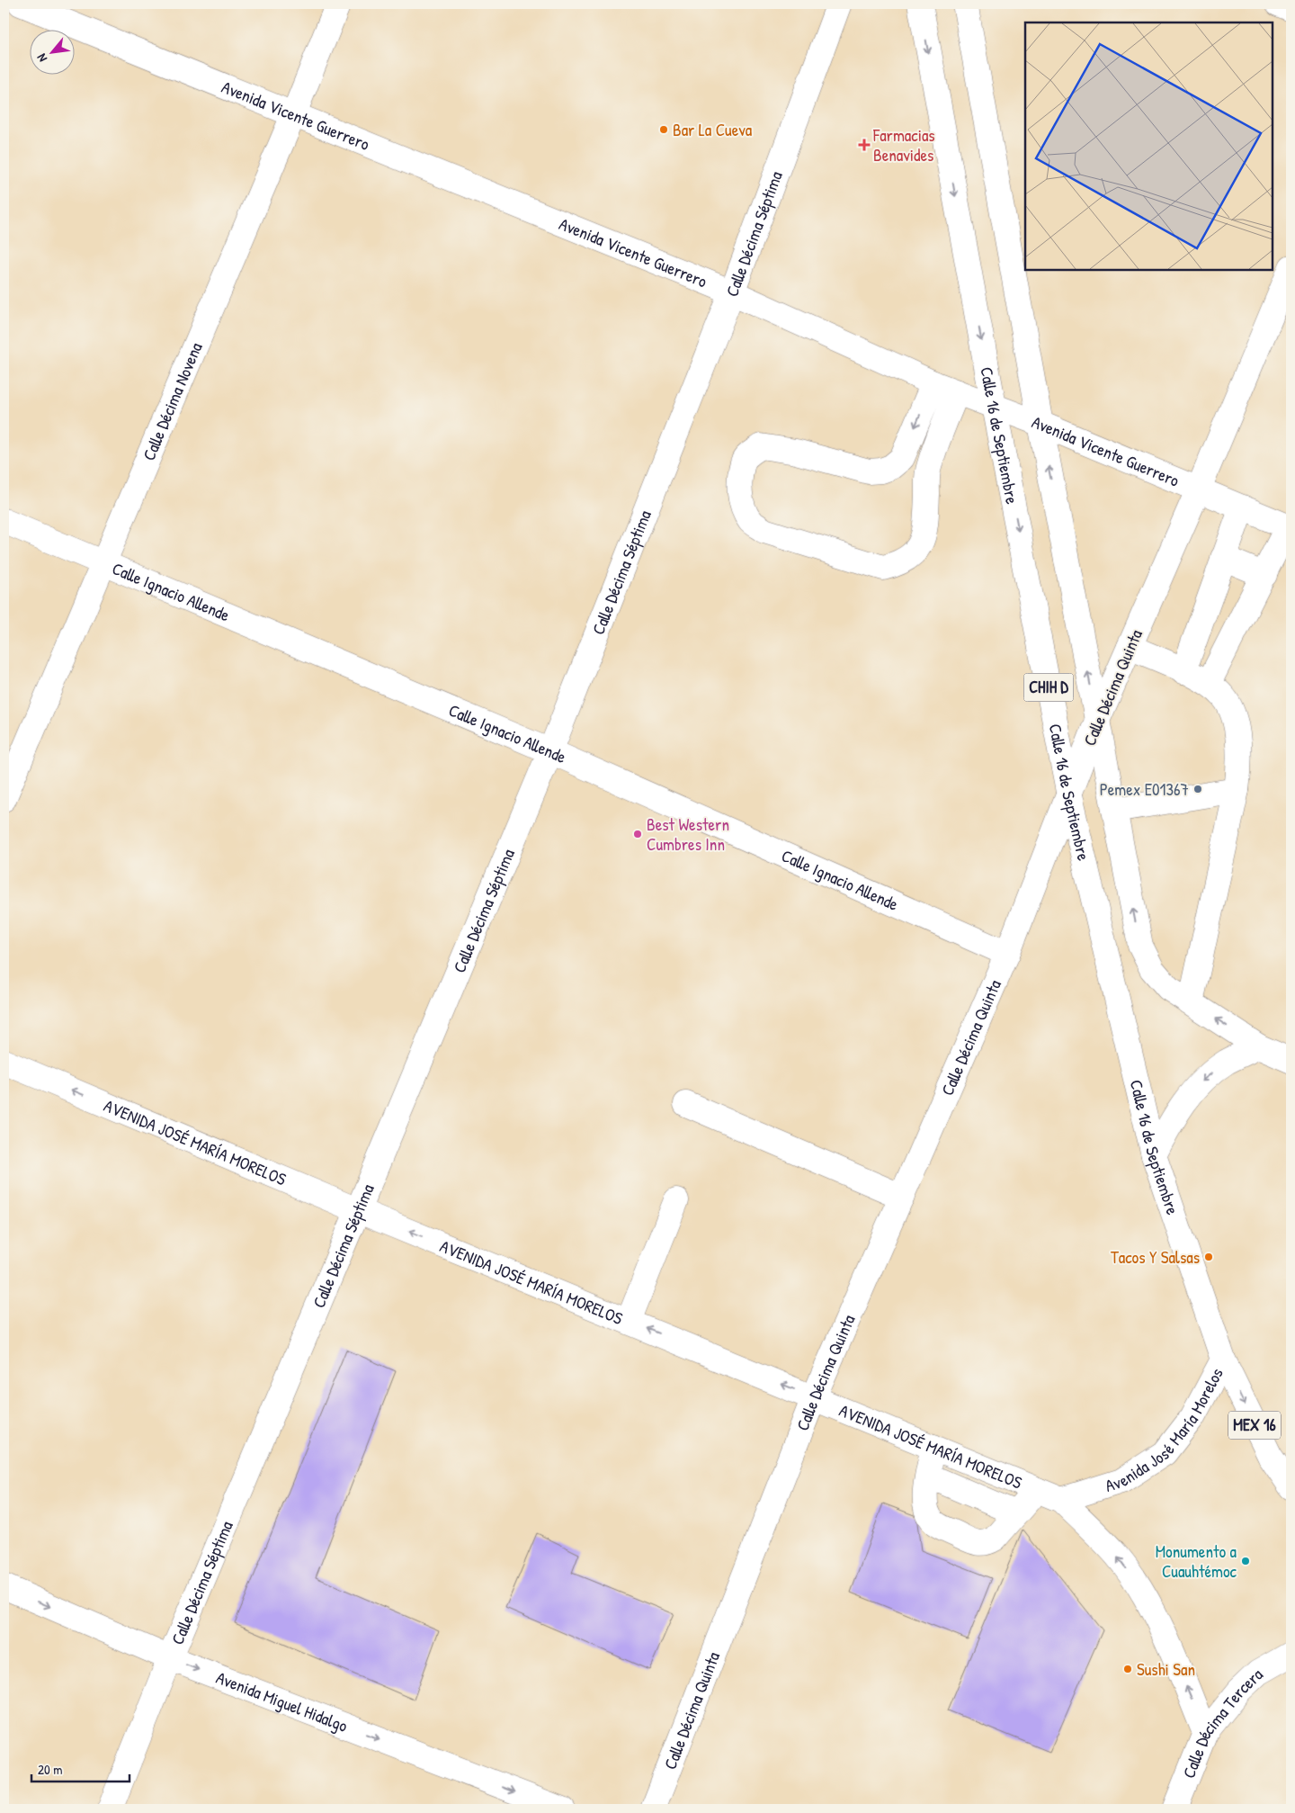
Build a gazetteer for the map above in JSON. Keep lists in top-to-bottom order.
{
  "streets": {
    "main road": [
      "Avenida Vicente Guerrero",
      "Calle Décima Séptima",
      "Calle Décima Novena",
      "Calle 16 de Septiembre",
      "Calle Ignacio Allende",
      "CHIH D",
      "Calle Décima Quinta",
      "AVENIDA JOSÉ MARÍA MORELOS",
      "Avenida José María Morelos",
      "MEX 16",
      "Avenida Miguel Hidalgo",
      "Calle Décima Tercera"
    ]
  },
  "crossings": [
    ["Avenida Vicente Guerrero", "Calle Décima Séptima"],
    ["Avenida Vicente Guerrero", "Calle Décima Novena"],
    ["Avenida Vicente Guerrero", "Calle 16 de Septiembre"],
    ["Avenida Vicente Guerrero", "CHIH D"],
    ["Avenida Vicente Guerrero", "Calle Décima Quinta"],
    ["Calle Décima Séptima", "Calle Ignacio Allende"],
    ["Calle Décima Séptima", "AVENIDA JOSÉ MARÍA MORELOS"],
    ["Calle Décima Séptima", "Avenida Miguel Hidalgo"],
    ["Calle Décima Novena", "Calle Ignacio Allende"],
    ["Calle 16 de Septiembre", "Calle Décima Quinta"],
    ["Calle 16 de Septiembre", "Avenida José María Morelos"],
    ["Calle Ignacio Allende", "Calle Décima Quinta"],
    ["CHIH D", "Calle Décima Quinta"],
    ["Calle Décima Quinta", "AVENIDA JOSÉ MARÍA MORELOS"],
    ["AVENIDA JOSÉ MARÍA MORELOS", "Avenida José María Morelos"]
  ],
  "one_way": ["AVENIDA JOSÉ MARÍA MORELOS", "Avenida Miguel Hidalgo"],
  "places": {
    "other": [
      "Bar La Cueva",
      "Pemex E01367",
      "Best Western Cumbres Inn",
      "Tacos Y Salsas",
      "Monumento a Cuauhtémoc",
      "Sushi San"
    ],
    "health": ["Farmacias Benavides"]
  },
  "scale_bar": "20 m",
  "north": "bottom left"
}
